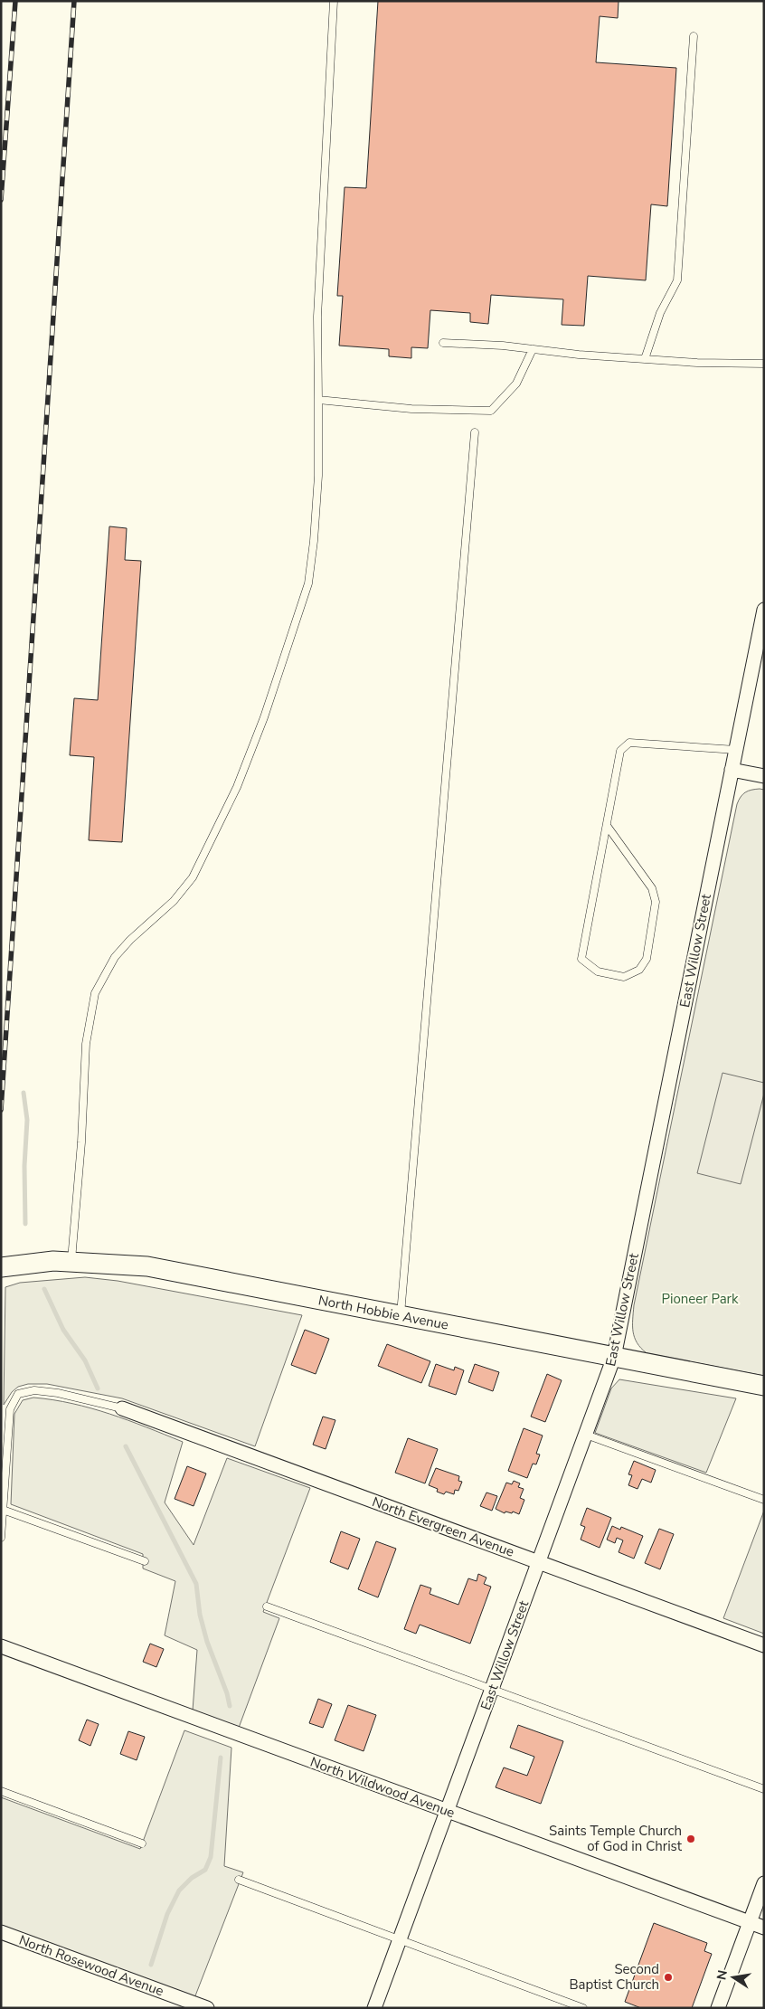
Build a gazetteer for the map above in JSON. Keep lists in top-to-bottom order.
{
  "streets": {
    "main road": ["North Hobbie Avenue"],
    "street": [
      "East Willow Street",
      "North Evergreen Avenue",
      "North Wildwood Avenue",
      "North Rosewood Avenue"
    ]
  },
  "crossings": [
    ["East Willow Street", "North Hobbie Avenue"],
    ["East Willow Street", "North Evergreen Avenue"],
    ["East Willow Street", "North Wildwood Avenue"]
  ],
  "parks": ["Pioneer Park"],
  "places": ["Saints Temple Church of God in Christ", "Second Baptist Church"],
  "north": "left"
}
